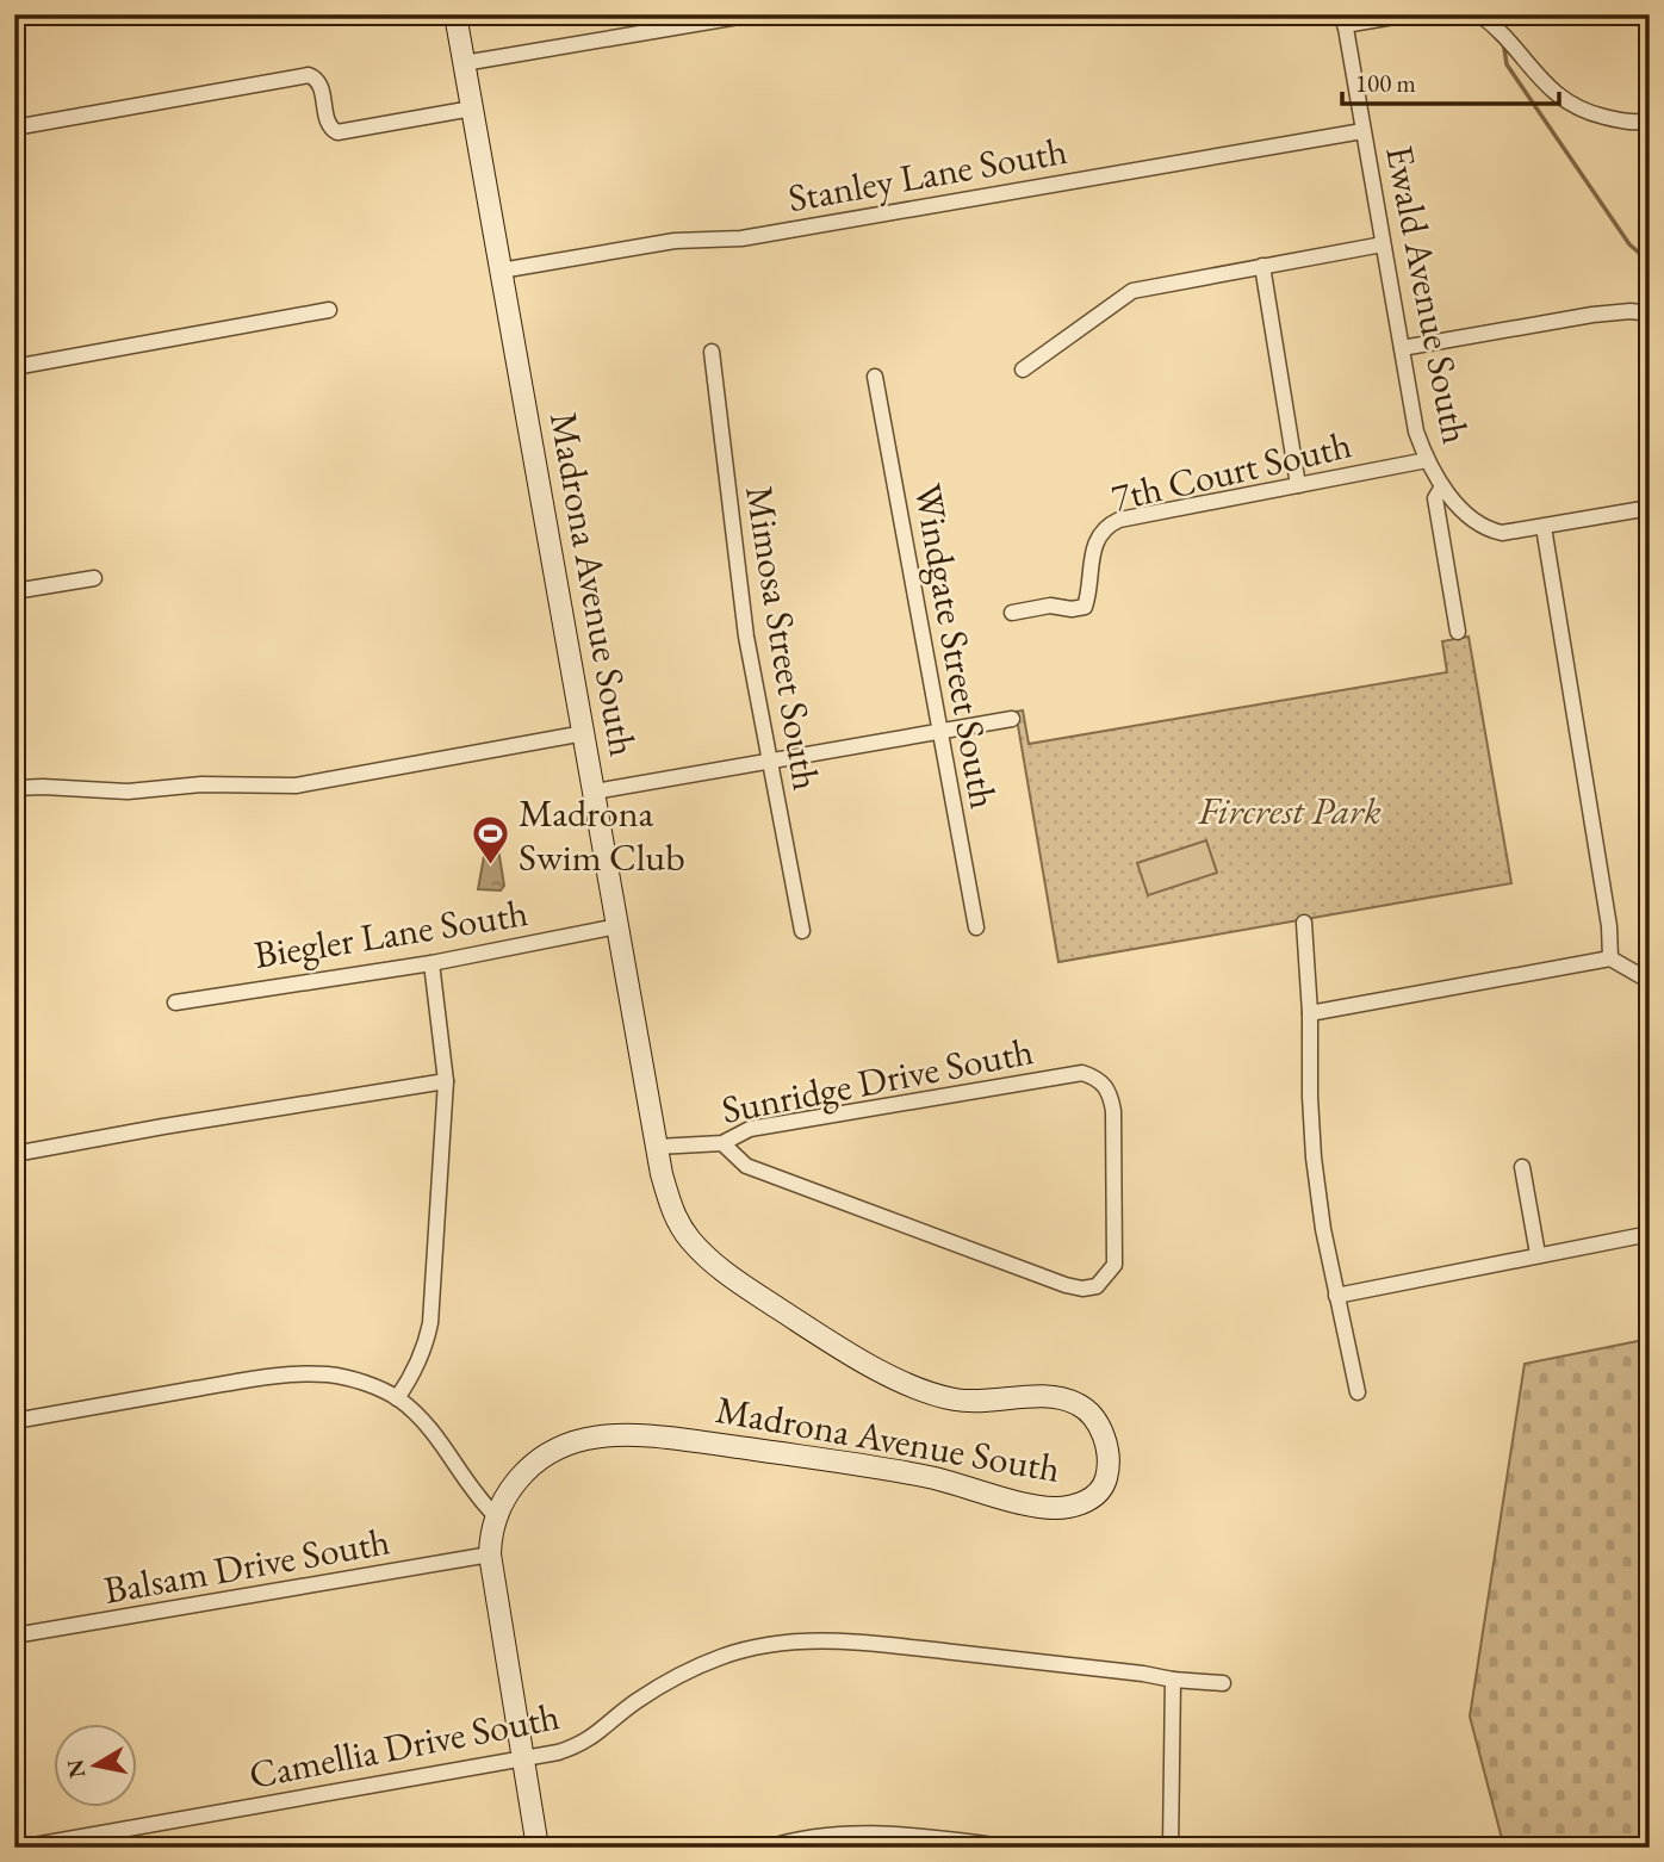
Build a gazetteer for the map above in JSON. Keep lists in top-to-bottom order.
{
  "streets": {
    "main road": ["Madrona Avenue South"],
    "street": [
      "Stanley Lane South",
      "Ewald Avenue South",
      "7th Court South",
      "Mimosa Street South",
      "Windgate Street South",
      "Biegler Lane South",
      "Sunridge Drive South",
      "Balsam Drive South",
      "Camellia Drive South"
    ]
  },
  "crossings": [
    ["Stanley Lane South", "Ewald Avenue South"],
    ["Stanley Lane South", "Madrona Avenue South"],
    ["Ewald Avenue South", "7th Court South"],
    ["Madrona Avenue South", "Biegler Lane South"],
    ["Madrona Avenue South", "Sunridge Drive South"],
    ["Madrona Avenue South", "Balsam Drive South"],
    ["Madrona Avenue South", "Camellia Drive South"]
  ],
  "parks": ["Fircrest Park"],
  "places": {
    "sports": ["Madrona Swim Club"]
  },
  "scale_bar": "100 m",
  "north": "left"
}
